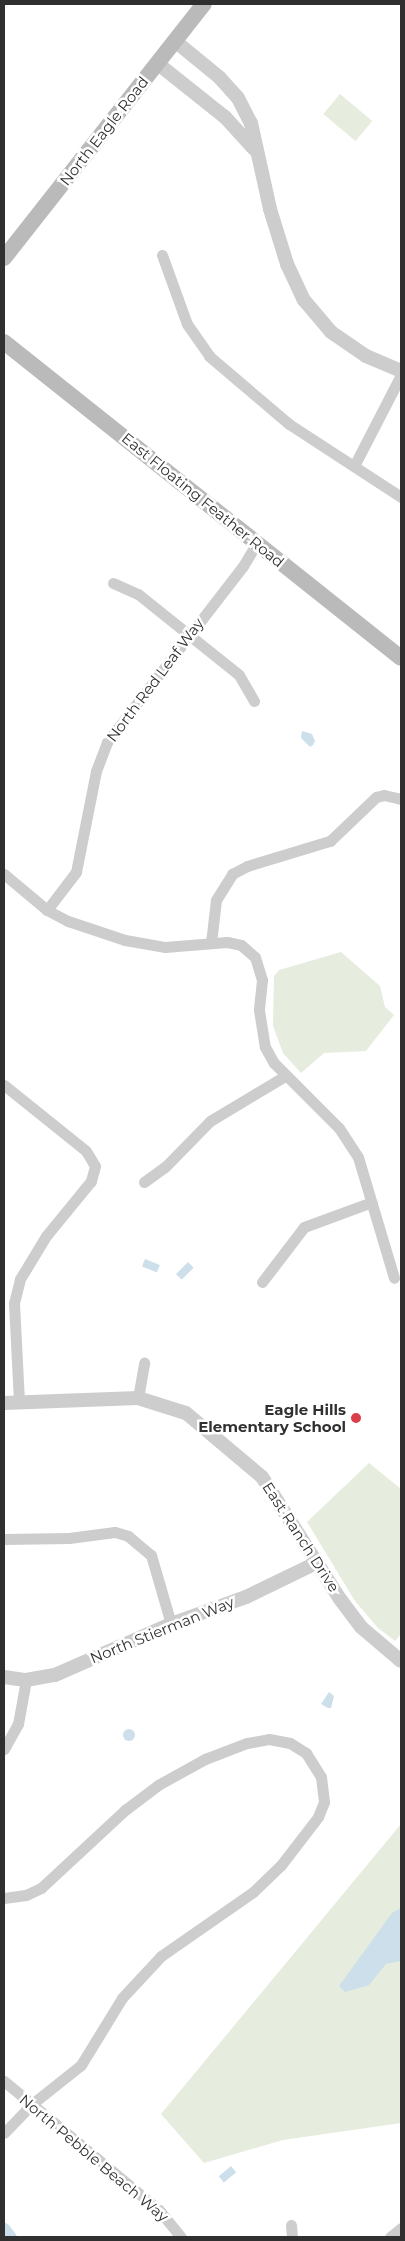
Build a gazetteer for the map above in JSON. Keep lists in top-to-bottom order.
{
  "streets": {
    "main road": ["North Eagle Road", "East Floating Feather Road"],
    "street": [
      "North Red Leaf Way",
      "East Ranch Drive",
      "North Stierman Way",
      "North Pebble Beach Way"
    ]
  },
  "crossings": [
    ["East Floating Feather Road", "North Red Leaf Way"],
    ["East Ranch Drive", "North Stierman Way"]
  ],
  "places": ["Eagle Hills Elementary School"]
}
